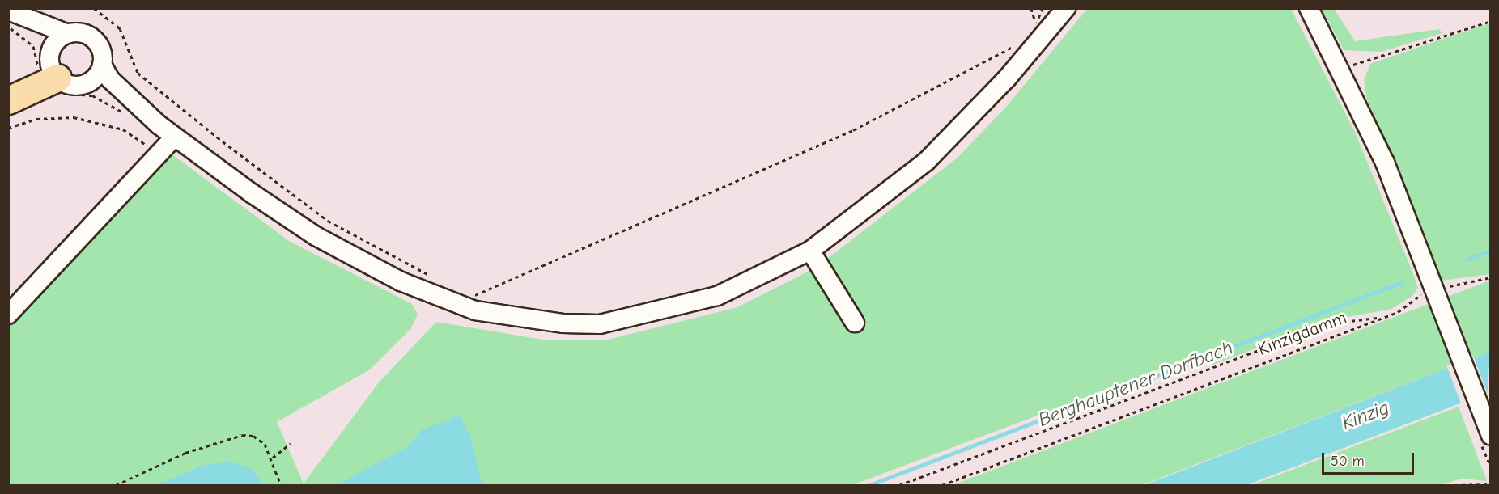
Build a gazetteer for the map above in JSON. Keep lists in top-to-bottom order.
{
  "streets": {
    "path": ["Kinzigdamm"]
  },
  "water": ["Berghauptener Dorfbach", "Kinzig"],
  "scale_bar": "50 m"
}
